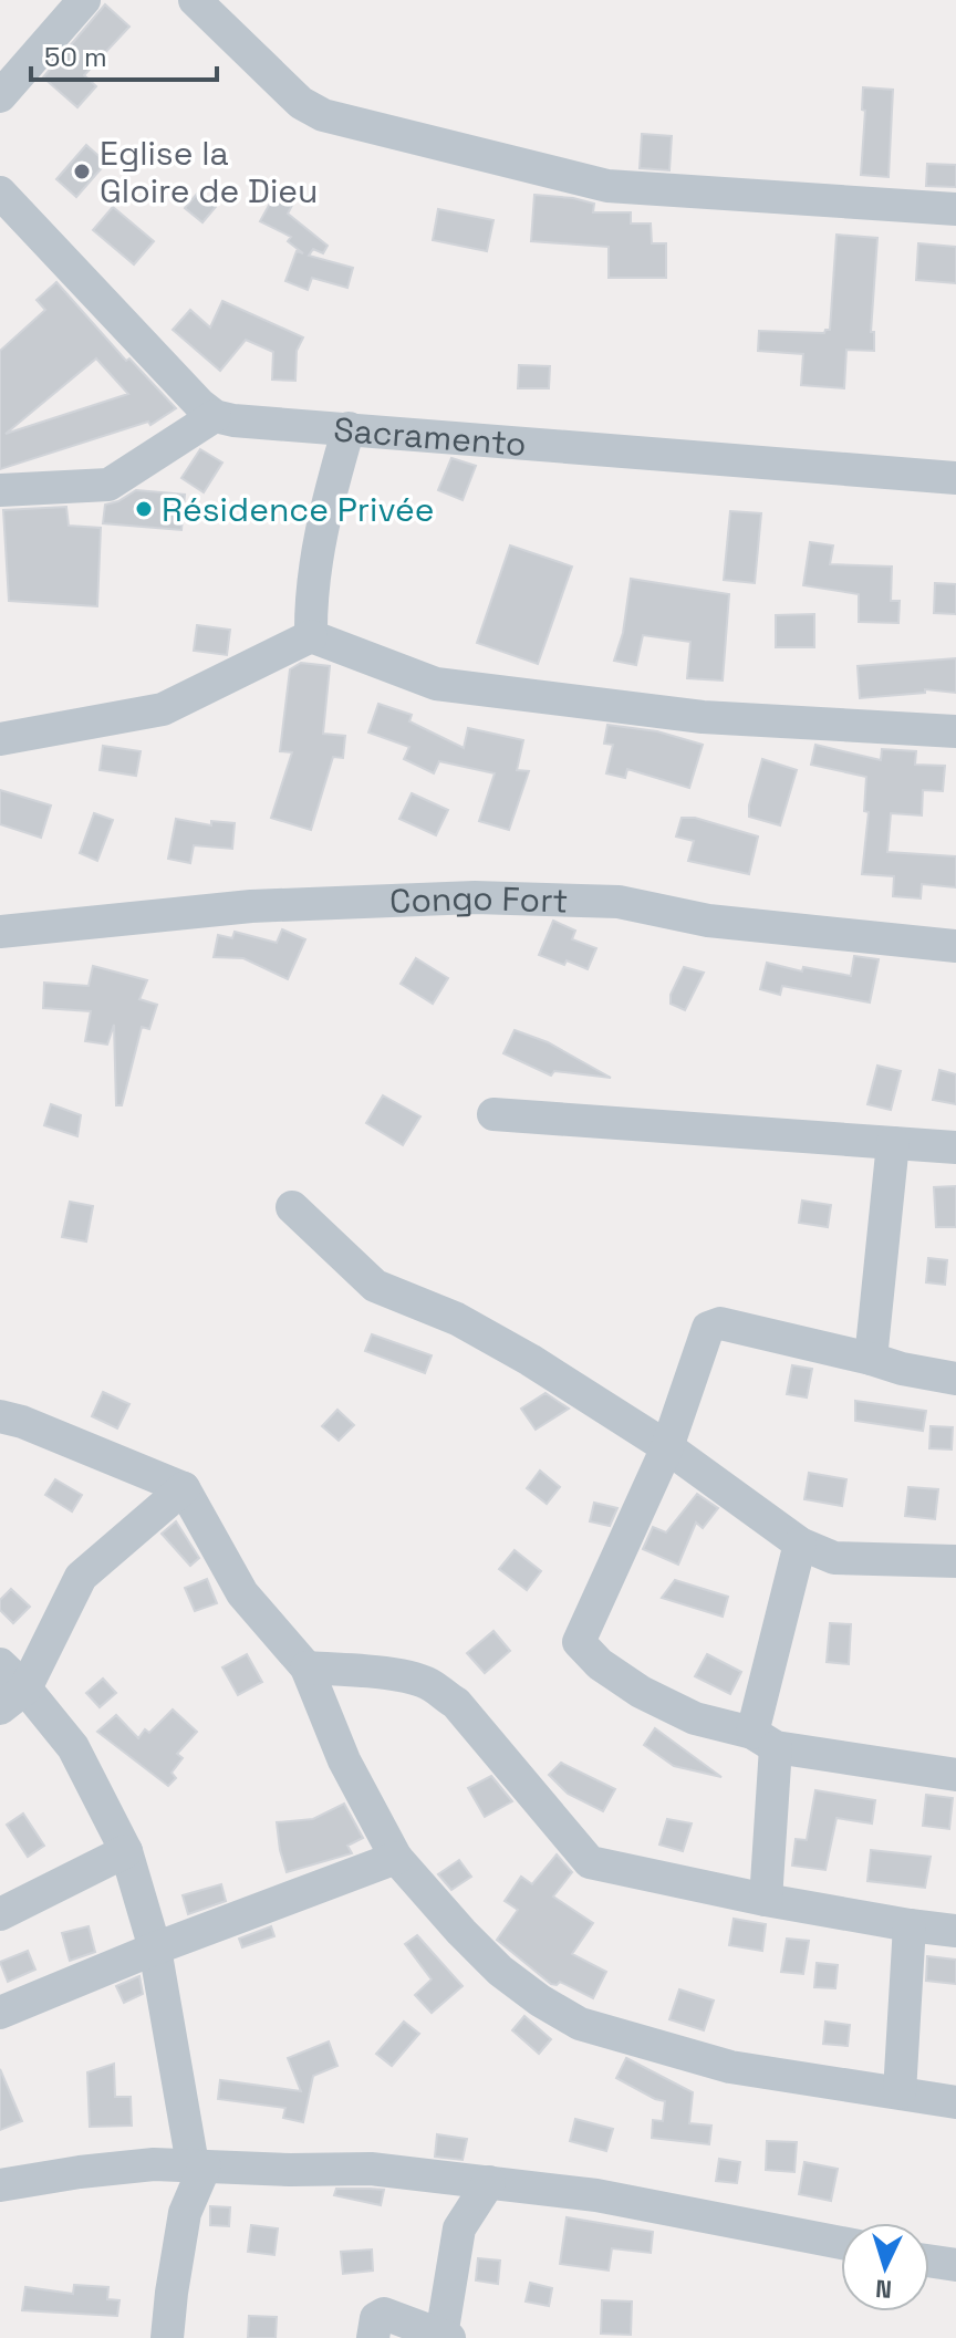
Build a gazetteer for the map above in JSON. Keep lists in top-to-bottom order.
{
  "streets": {
    "street": ["Sacramento", "Congo Fort"]
  },
  "places": ["Eglise la Gloire de Dieu", "Résidence Privée"],
  "scale_bar": "50 m",
  "north": "bottom"
}
